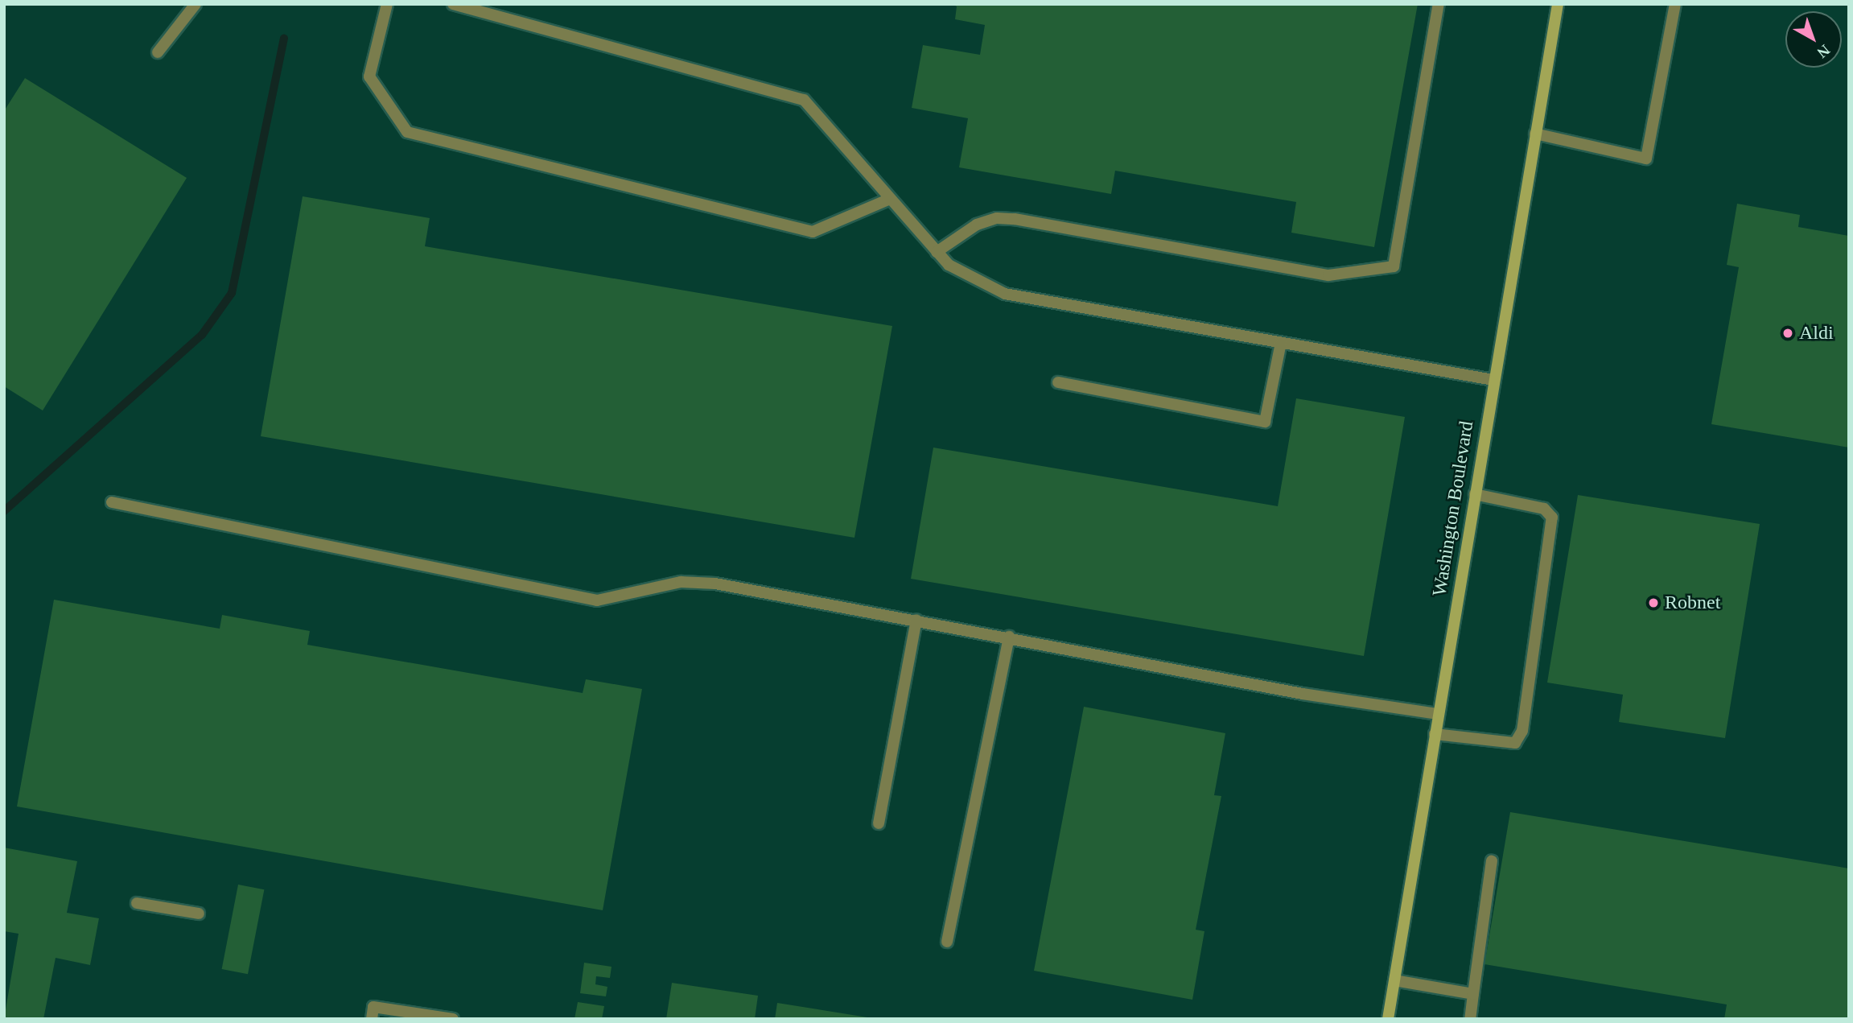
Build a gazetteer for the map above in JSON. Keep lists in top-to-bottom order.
{
  "streets": {
    "main road": ["Washington Boulevard"]
  },
  "places": ["Aldi", "Robnet"],
  "north": "bottom right"
}
